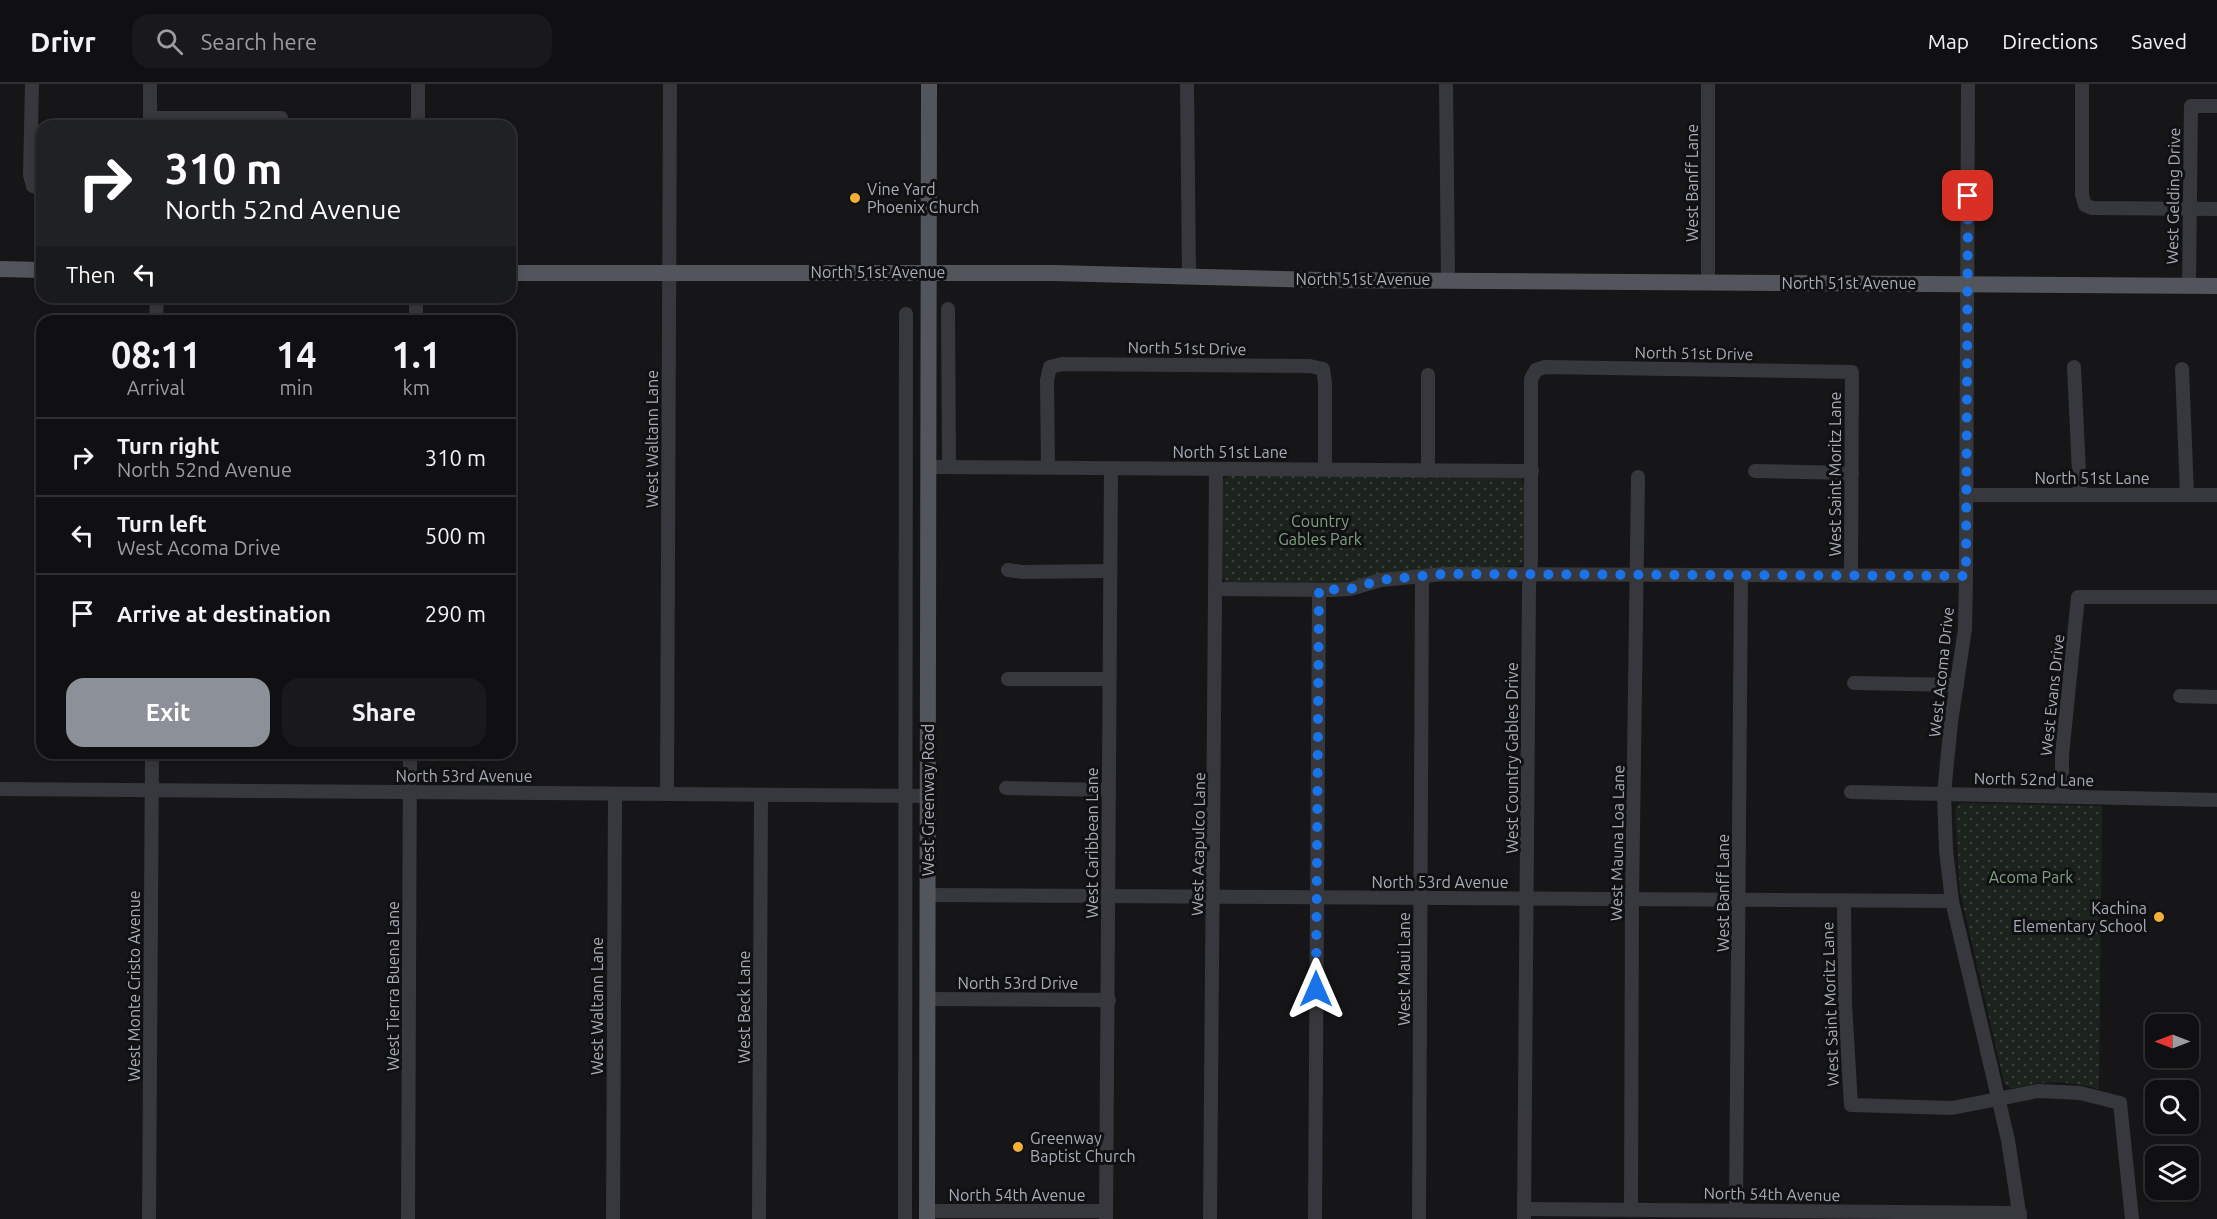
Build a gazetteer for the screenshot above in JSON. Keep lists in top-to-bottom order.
{
  "streets": {
    "main road": ["North 51st Avenue", "West Greenway Road"],
    "street": [
      "West Banff Lane",
      "West Gelding Drive",
      "North 51st Drive",
      "West Waltann Lane",
      "North 51st Lane",
      "West Saint Moritz Lane",
      "West Acoma Drive",
      "West Evans Drive",
      "West Country Gables Drive",
      "North 53rd Avenue",
      "North 52nd Lane",
      "West Caribbean Lane",
      "West Mauna Loa Lane",
      "West Acapulco Lane",
      "West Maui Lane",
      "North 53rd Drive",
      "West Monte Cristo Avenue",
      "West Tierra Buena Lane",
      "West Beck Lane",
      "North 54th Avenue"
    ]
  },
  "crossings": [
    ["West Banff Lane", "North 51st Avenue"],
    ["West Banff Lane", "North 53rd Avenue"],
    ["West Banff Lane", "North 54th Avenue"],
    ["West Gelding Drive", "North 51st Avenue"],
    ["North 51st Avenue", "West Waltann Lane"],
    ["North 51st Avenue", "West Acoma Drive"],
    ["North 51st Avenue", "West Greenway Road"],
    ["North 51st Drive", "North 51st Lane"],
    ["North 51st Drive", "West Saint Moritz Lane"],
    ["North 51st Drive", "West Country Gables Drive"],
    ["West Waltann Lane", "North 53rd Avenue"],
    ["North 51st Lane", "West Acoma Drive"],
    ["North 51st Lane", "West Country Gables Drive"],
    ["North 51st Lane", "West Greenway Road"],
    ["North 51st Lane", "West Caribbean Lane"],
    ["North 51st Lane", "West Acapulco Lane"],
    ["West Saint Moritz Lane", "West Acoma Drive"],
    ["West Saint Moritz Lane", "North 53rd Avenue"],
    ["West Acoma Drive", "North 53rd Avenue"],
    ["West Acoma Drive", "North 52nd Lane"],
    ["West Acoma Drive", "North 54th Avenue"],
    ["West Evans Drive", "North 52nd Lane"],
    ["West Country Gables Drive", "North 53rd Avenue"],
    ["West Country Gables Drive", "North 54th Avenue"],
    ["North 53rd Avenue", "West Greenway Road"],
    ["North 53rd Avenue", "West Caribbean Lane"],
    ["North 53rd Avenue", "West Mauna Loa Lane"],
    ["North 53rd Avenue", "West Acapulco Lane"],
    ["North 53rd Avenue", "West Maui Lane"],
    ["North 53rd Avenue", "West Monte Cristo Avenue"],
    ["North 53rd Avenue", "West Tierra Buena Lane"],
    ["North 53rd Avenue", "West Beck Lane"],
    ["West Greenway Road", "North 53rd Drive"],
    ["West Greenway Road", "North 54th Avenue"],
    ["West Caribbean Lane", "North 53rd Drive"],
    ["West Caribbean Lane", "North 54th Avenue"],
    ["West Mauna Loa Lane", "North 54th Avenue"]
  ],
  "parks": ["Country Gables Park", "Acoma Park"],
  "places": ["Vine Yard Phoenix Church", "Kachina Elementary School", "Greenway Baptist Church"],
  "north": "left",
  "page": {
    "header": "Drivr",
    "search": "Search here",
    "nav": ["Map", "Directions", "Saved"],
    "turn": ["310 m", "North 52nd Avenue"],
    "then": "Then",
    "eta": [
      "08:11",
      "Arrival",
      "14",
      "min",
      "1.1",
      "km"
    ],
    "list": [
      {
        "name": "Turn right",
        "note": "North 52nd Avenue",
        "value": "310 m"
      },
      {
        "name": "Turn left",
        "note": "West Acoma Drive",
        "value": "500 m"
      },
      {
        "name": "Arrive at destination",
        "value": "290 m"
      }
    ],
    "buttons": ["Exit", "Share"]
  }
}
